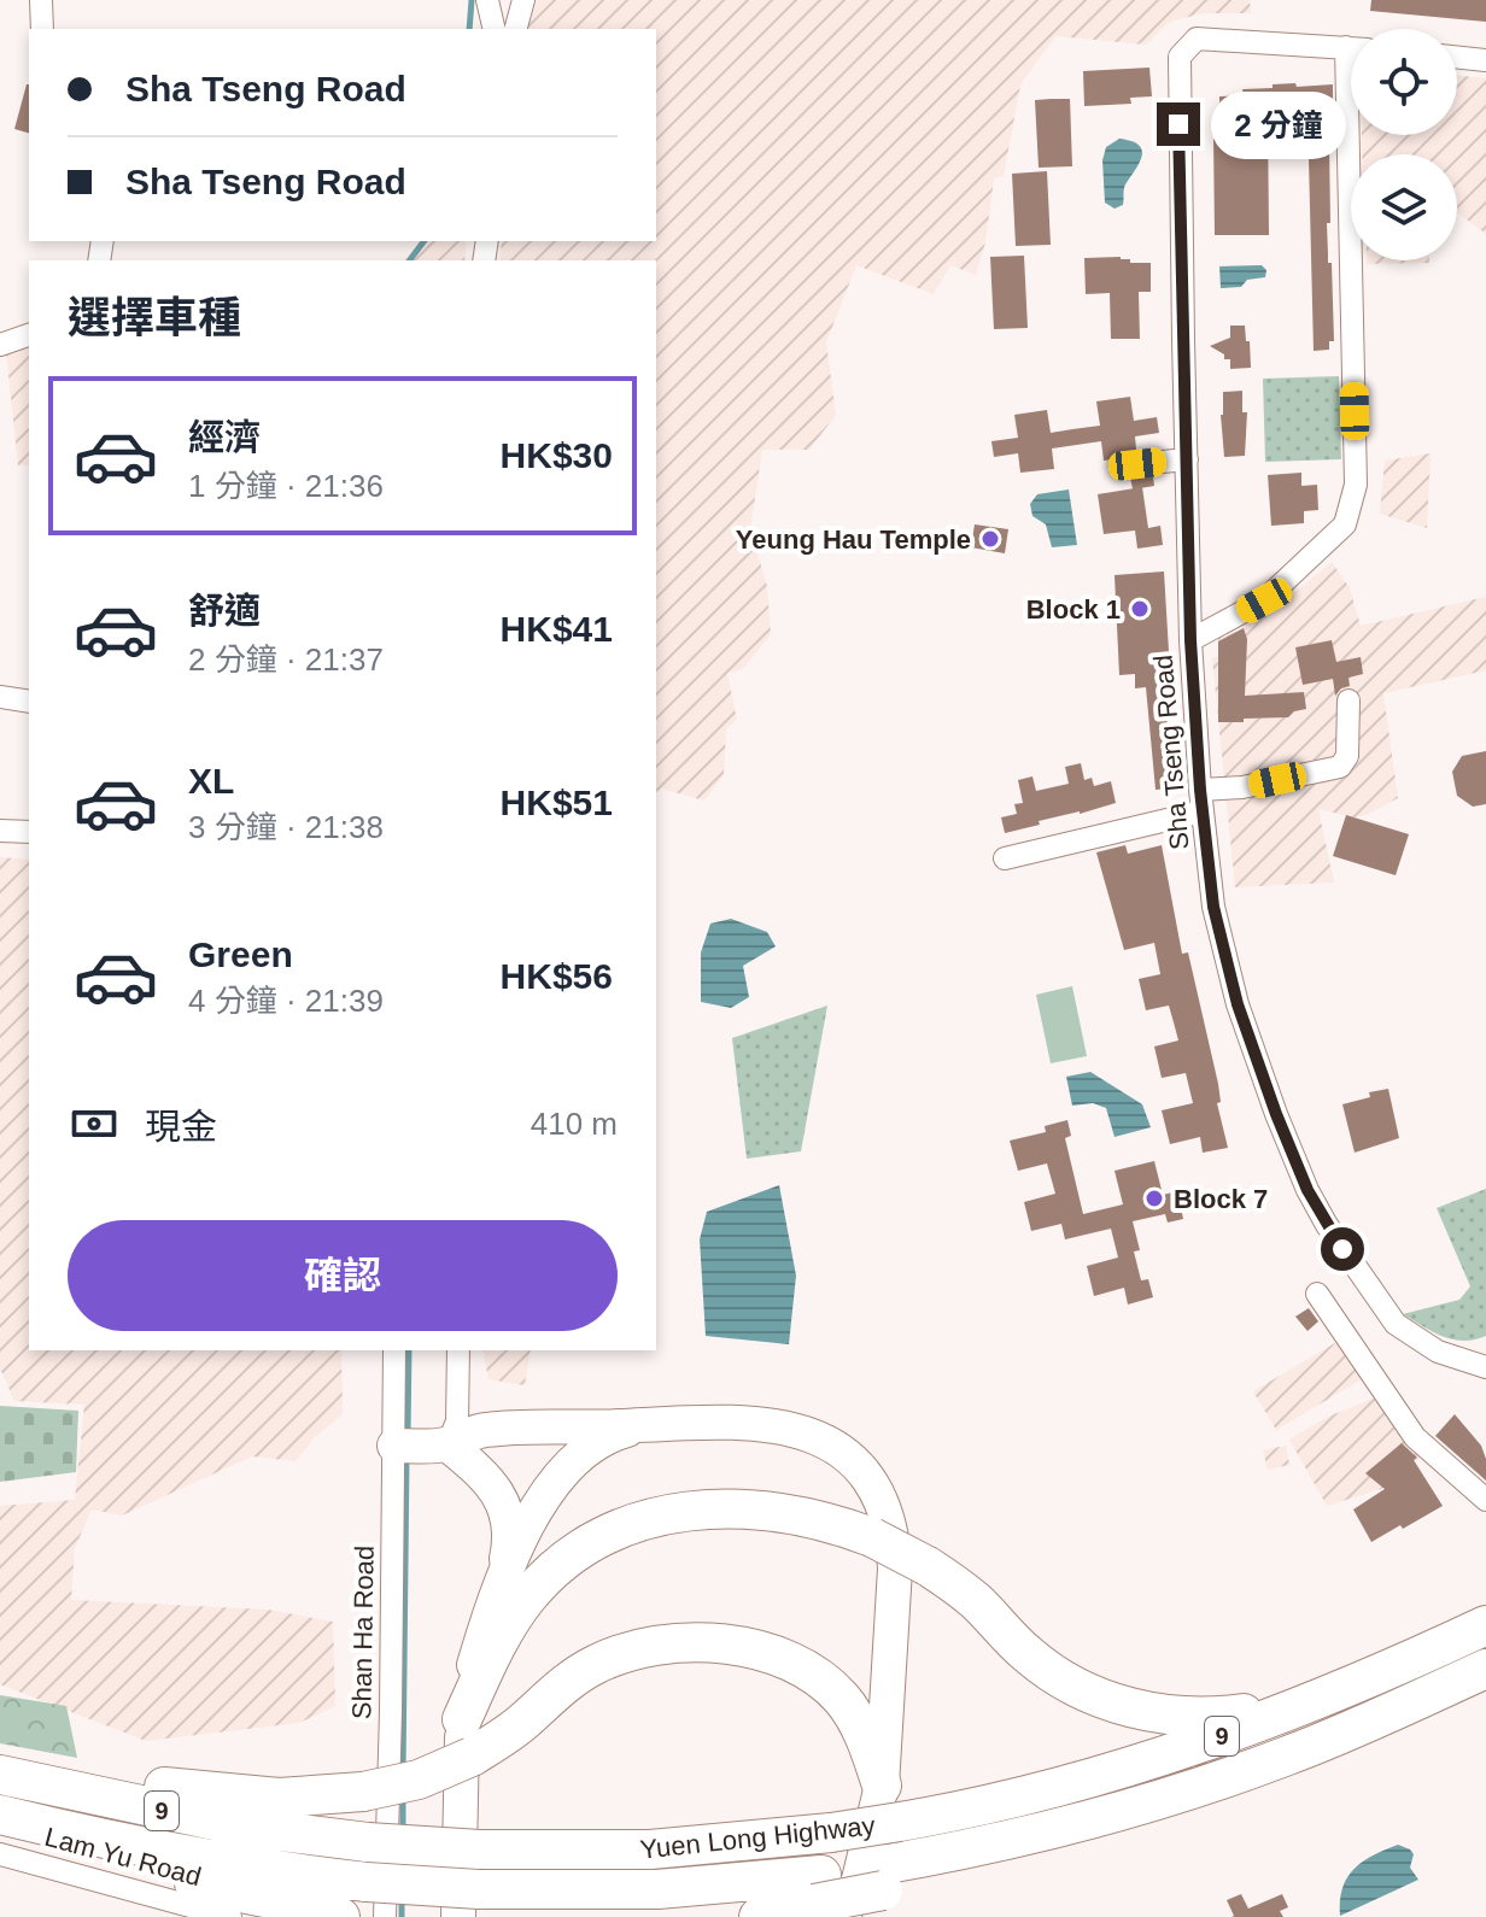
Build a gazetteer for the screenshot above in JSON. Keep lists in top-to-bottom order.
{
  "streets": {
    "highway": ["9", "Yuen Long Highway"],
    "street": ["Sha Tseng Road", "Shan Ha Road", "Lam Yu Road"]
  },
  "places": ["Yeung Hau Temple", "Block 1", "Block 7"],
  "page": {
    "banner": ["Sha Tseng Road", "Sha Tseng Road"],
    "bubble": "2 分鐘",
    "heading": "選擇車種",
    "list": [
      {
        "name": "經濟",
        "note": "1 分鐘 · 21:36",
        "value": "HK$30"
      },
      {
        "name": "舒適",
        "note": "2 分鐘 · 21:37",
        "value": "HK$41"
      },
      {
        "name": "XL",
        "note": "3 分鐘 · 21:38",
        "value": "HK$51"
      },
      {
        "name": "Green",
        "note": "4 分鐘 · 21:39",
        "value": "HK$56"
      }
    ],
    "pay": ["現金", "410 m"],
    "buttons": "確認"
  }
}
